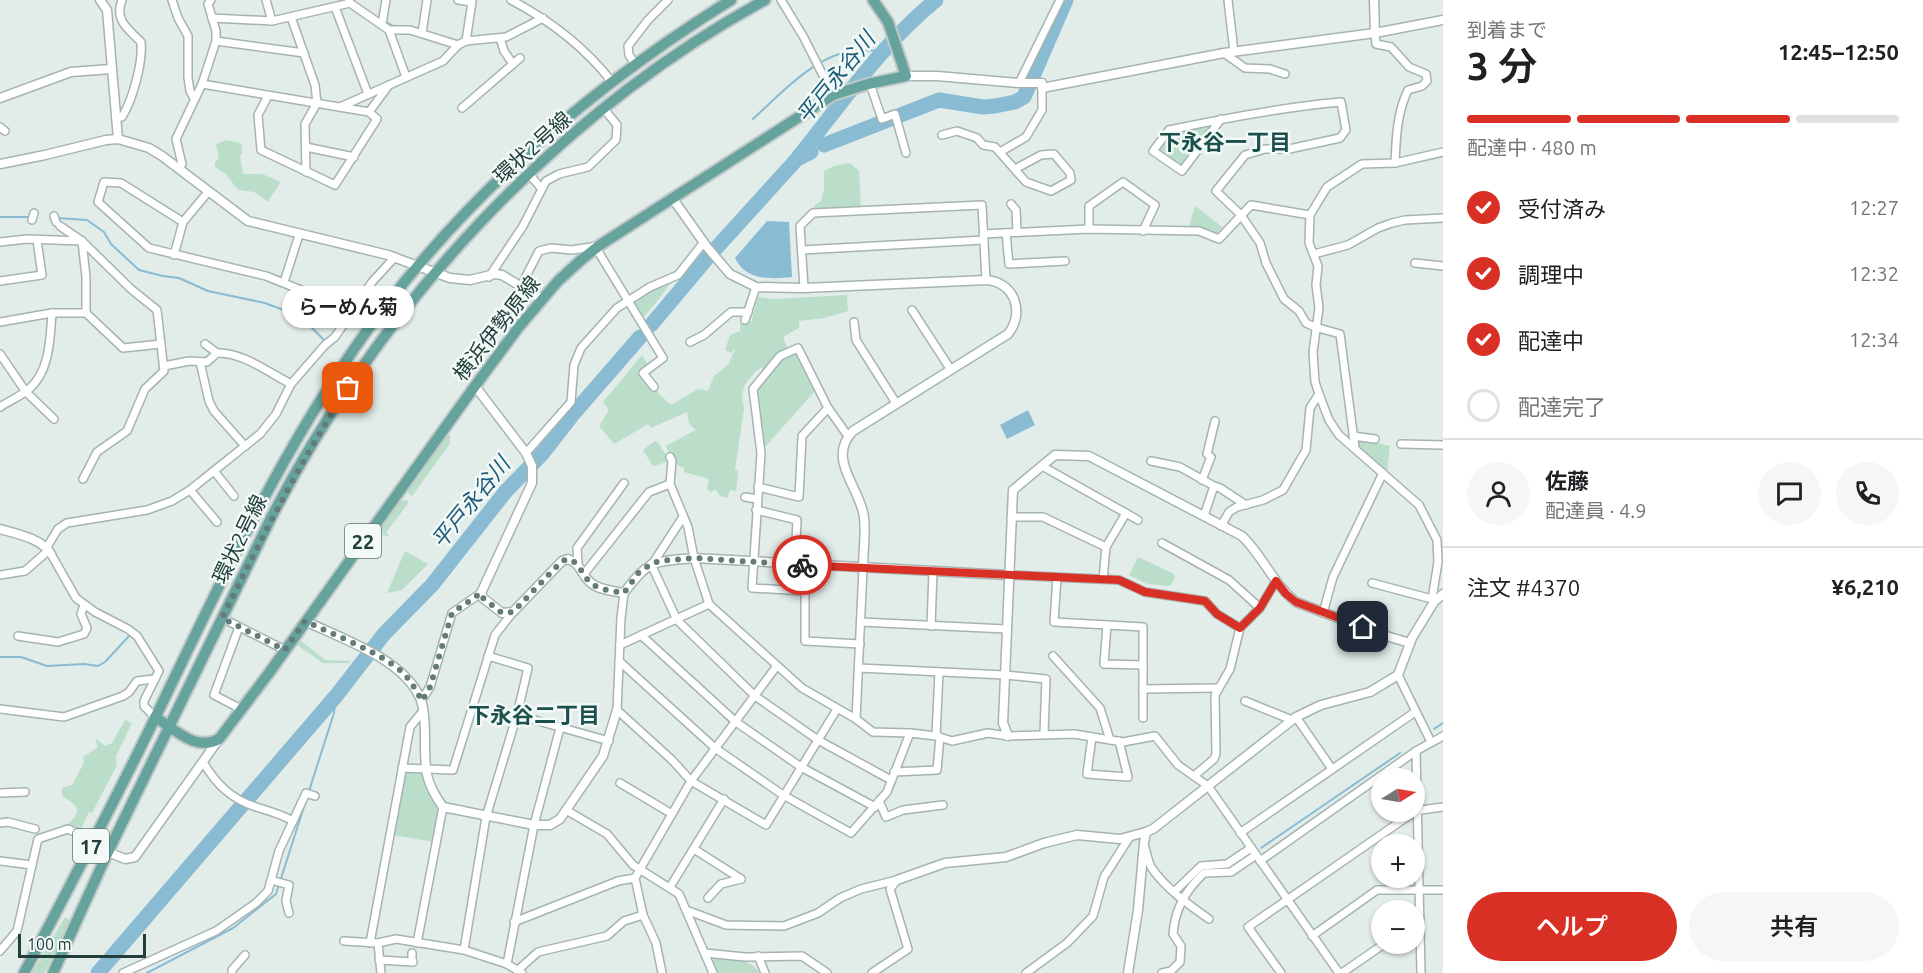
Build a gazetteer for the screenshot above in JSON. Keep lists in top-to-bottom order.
{
  "streets": {
    "main road": [
      "環状2号線",
      "横浜伊勢原線",
      "22",
      "17"
    ]
  },
  "districts": ["下永谷一丁目", "下永谷二丁目"],
  "water": ["平戸永谷川"],
  "places": ["らーめん菊"],
  "scale_bar": "100 m",
  "north": "right",
  "page": {
    "heading": ["3 分", "到着まで", "12:45–12:50"],
    "panel": [
      "佐藤",
      "配達員 · 4.9",
      "注文 #4370",
      "¥6,210"
    ],
    "bar": "配達中 · 480 m",
    "list": [
      ["受付済み", "12:27"],
      ["調理中", "12:32"],
      ["配達中", "12:34"],
      "配達完了"
    ],
    "bubble": "らーめん菊",
    "map_buttons": ["+", "−"],
    "buttons": ["ヘルプ", "共有"],
    "scale": "100 m"
  }
}
